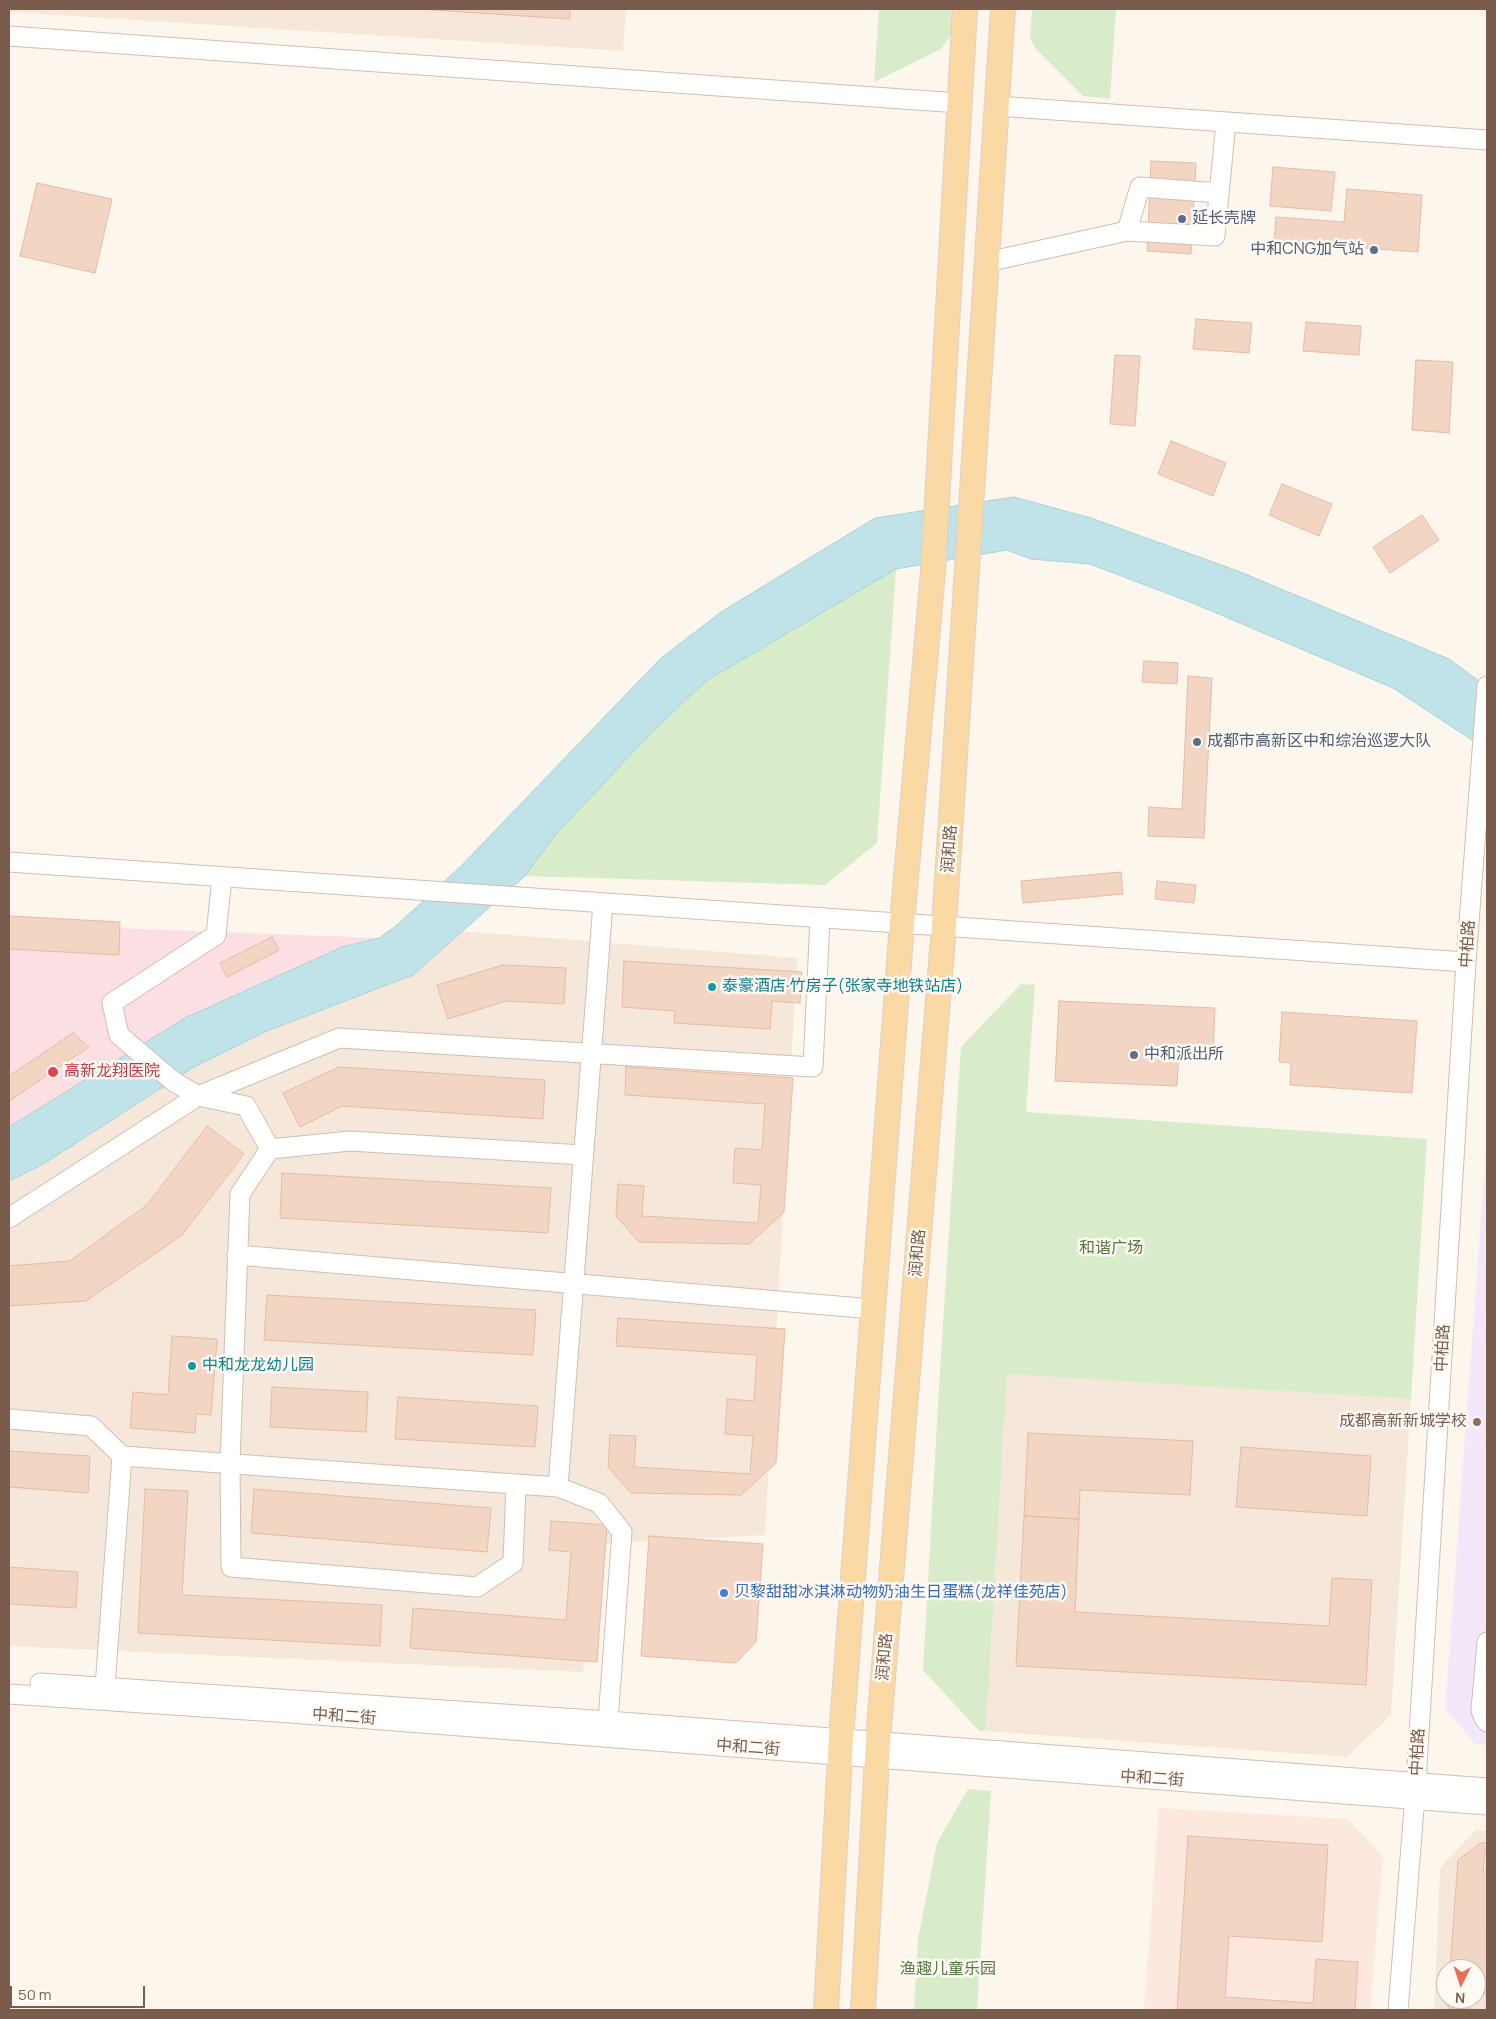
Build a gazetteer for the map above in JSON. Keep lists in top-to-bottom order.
{
  "streets": {
    "main road": ["润和路"],
    "street": ["中柏路", "中和二街"]
  },
  "crossings": [
    ["润和路", "中和二街"],
    ["中柏路", "中和二街"]
  ],
  "parks": ["和谐广场", "渔趣儿童乐园"],
  "places": [
    "延长壳牌",
    "中和CNG加气站",
    "成都市高新区中和综治巡逻大队",
    "泰豪酒店·竹房子(张家寺地铁站店)",
    "中和派出所",
    "高新龙翔医院",
    "中和龙龙幼儿园",
    "成都高新新城学校",
    "贝黎甜甜冰淇淋动物奶油生日蛋糕(龙祥佳苑店)"
  ],
  "scale_bar": "50 m",
  "north": "bottom"
}
